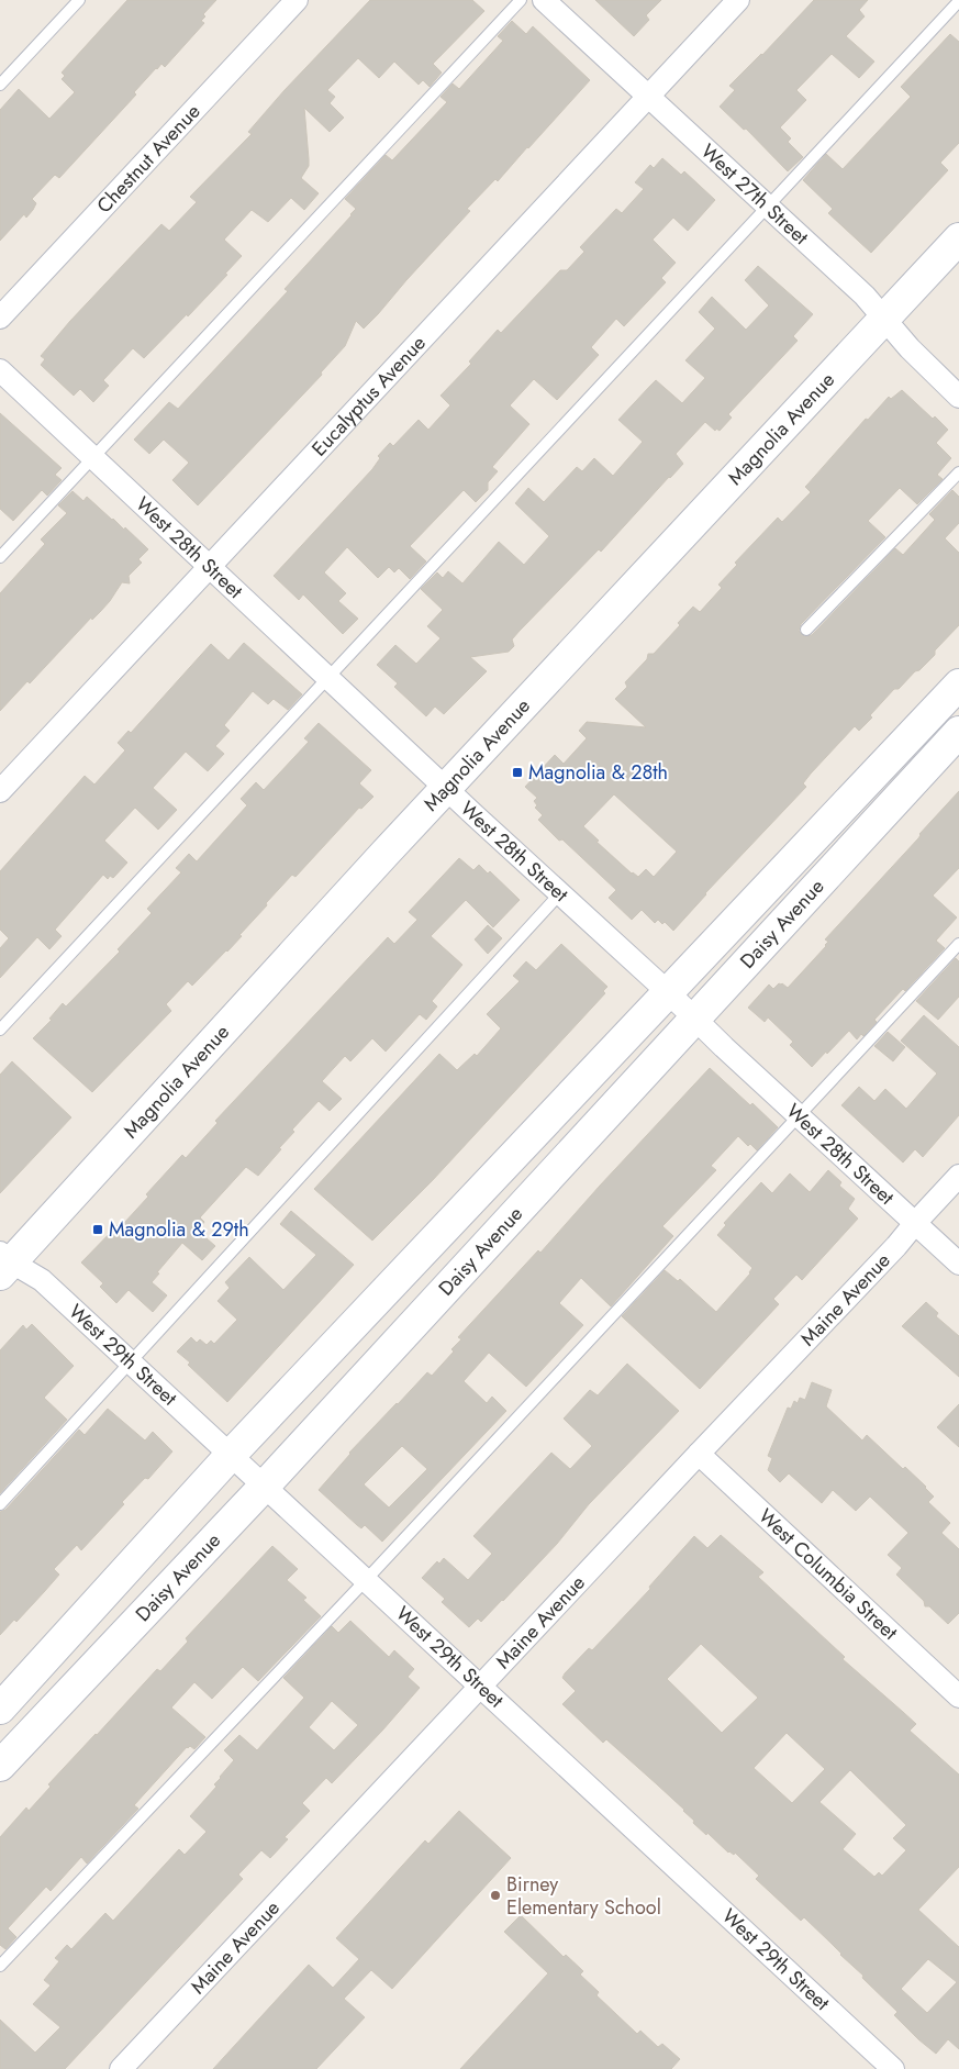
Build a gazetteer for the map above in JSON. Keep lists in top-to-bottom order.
{
  "streets": {
    "street": [
      "Chestnut Avenue",
      "West 27th Street",
      "Eucalyptus Avenue",
      "Magnolia Avenue",
      "West 28th Street",
      "Daisy Avenue",
      "Maine Avenue",
      "West 29th Street",
      "West Columbia Street"
    ]
  },
  "crossings": [
    ["West 27th Street", "Eucalyptus Avenue"],
    ["West 27th Street", "Magnolia Avenue"],
    ["Eucalyptus Avenue", "West 28th Street"],
    ["Magnolia Avenue", "West 28th Street"],
    ["Magnolia Avenue", "West 29th Street"],
    ["West 28th Street", "Daisy Avenue"],
    ["West 28th Street", "Maine Avenue"],
    ["Daisy Avenue", "West 29th Street"],
    ["Maine Avenue", "West 29th Street"],
    ["Maine Avenue", "West Columbia Street"]
  ],
  "places": {
    "transit": ["Magnolia & 28th", "Magnolia & 29th"],
    "other": ["Birney Elementary School"]
  }
}
